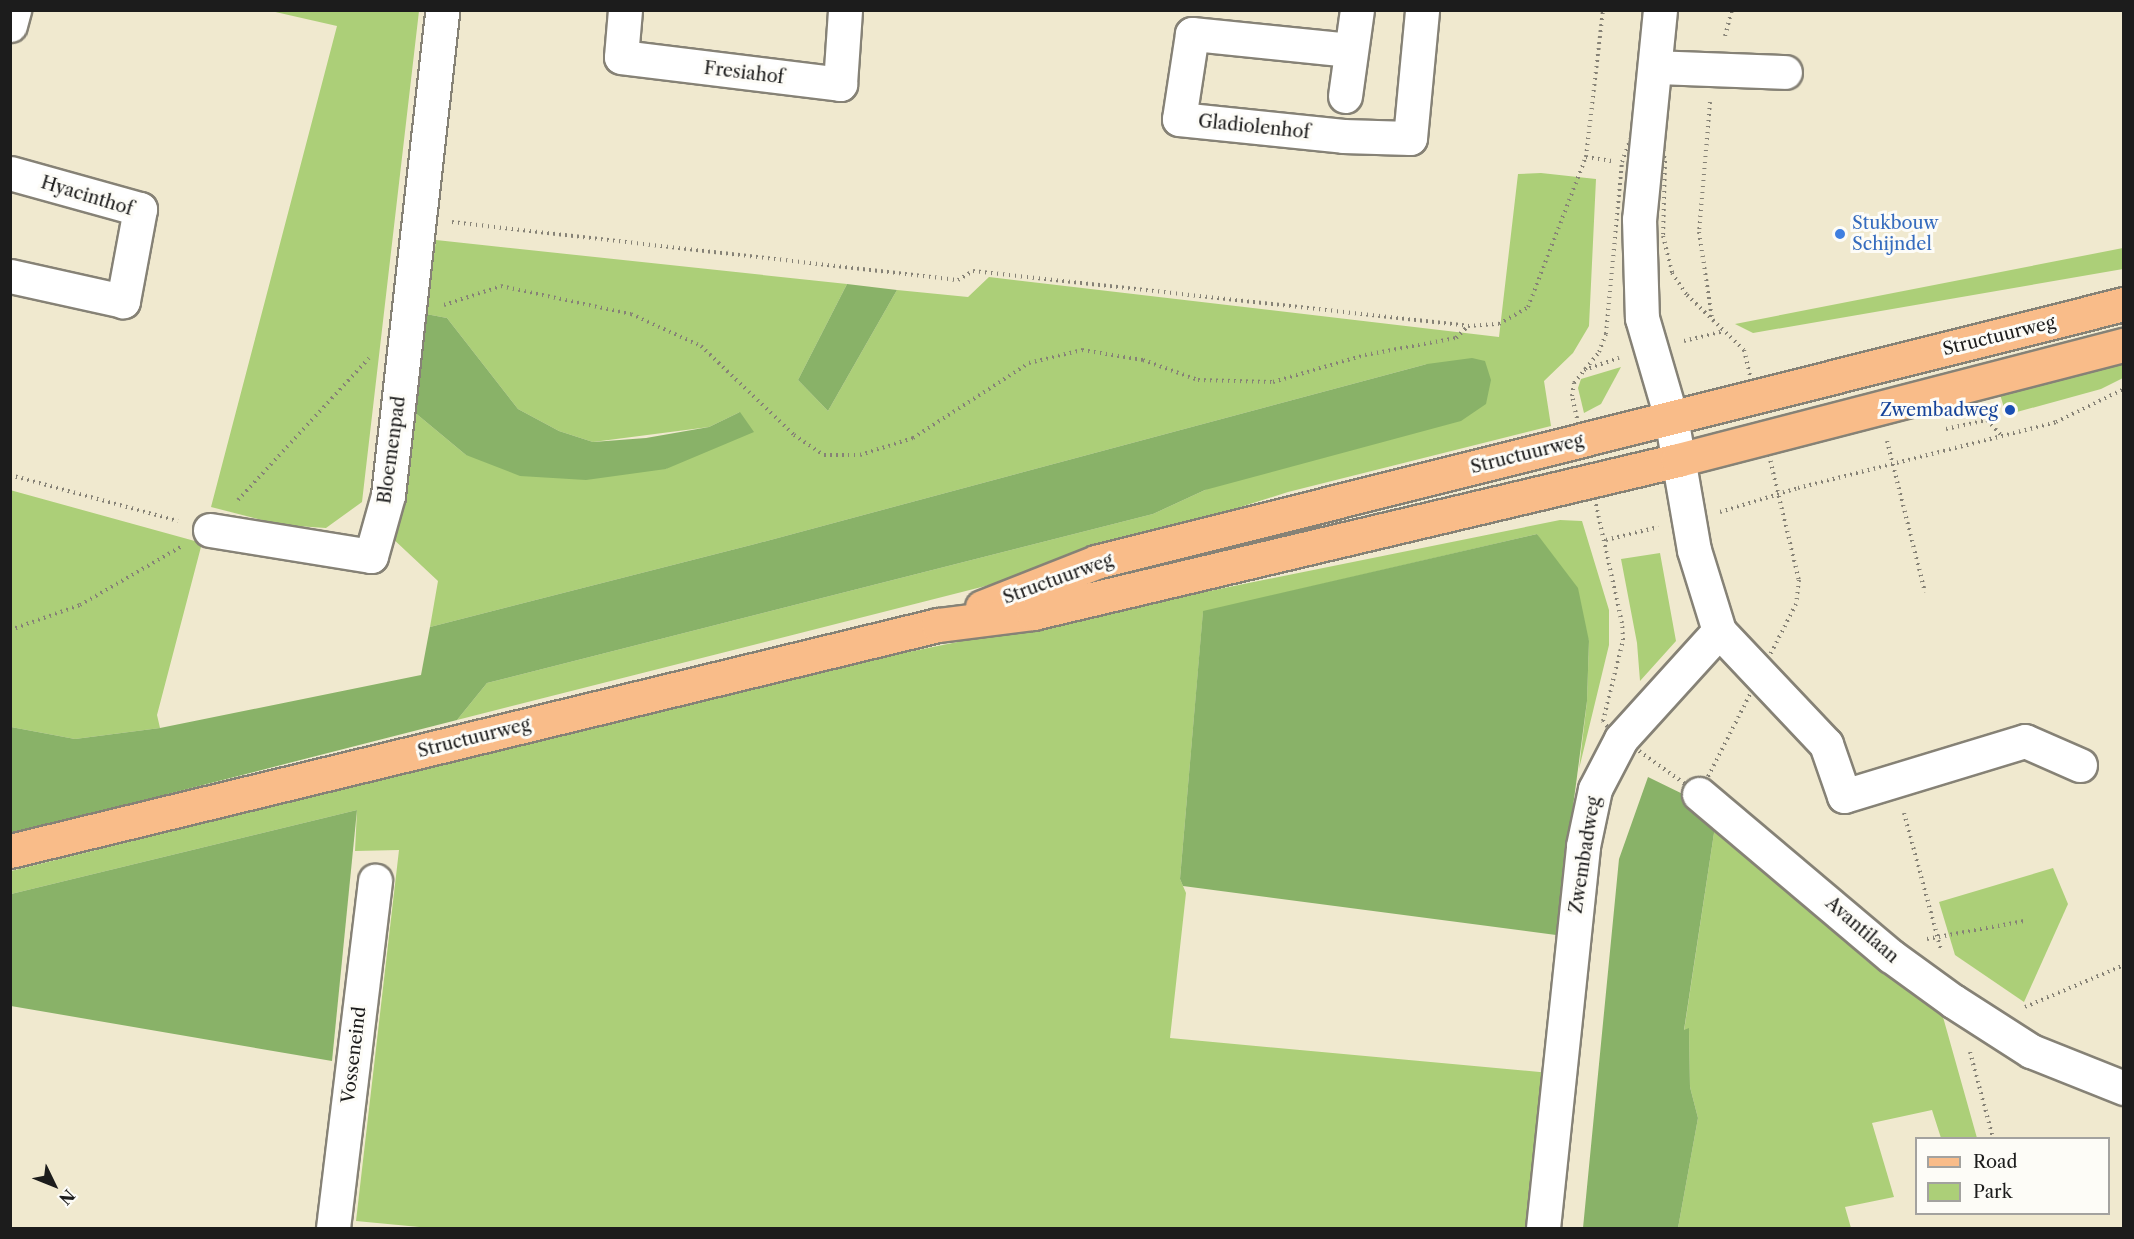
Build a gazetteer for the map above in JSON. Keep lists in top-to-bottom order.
{
  "streets": {
    "main road": ["Structuurweg"],
    "street": [
      "Fresiahof",
      "Gladiolenhof",
      "Hyacinthof",
      "Bloemenpad",
      "Zwembadweg",
      "Avantilaan",
      "Vosseneind"
    ]
  },
  "places": ["Stukbouw Schijndel", "Zwembadweg"],
  "legend": ["Road", "Park"],
  "north": "bottom right"
}
